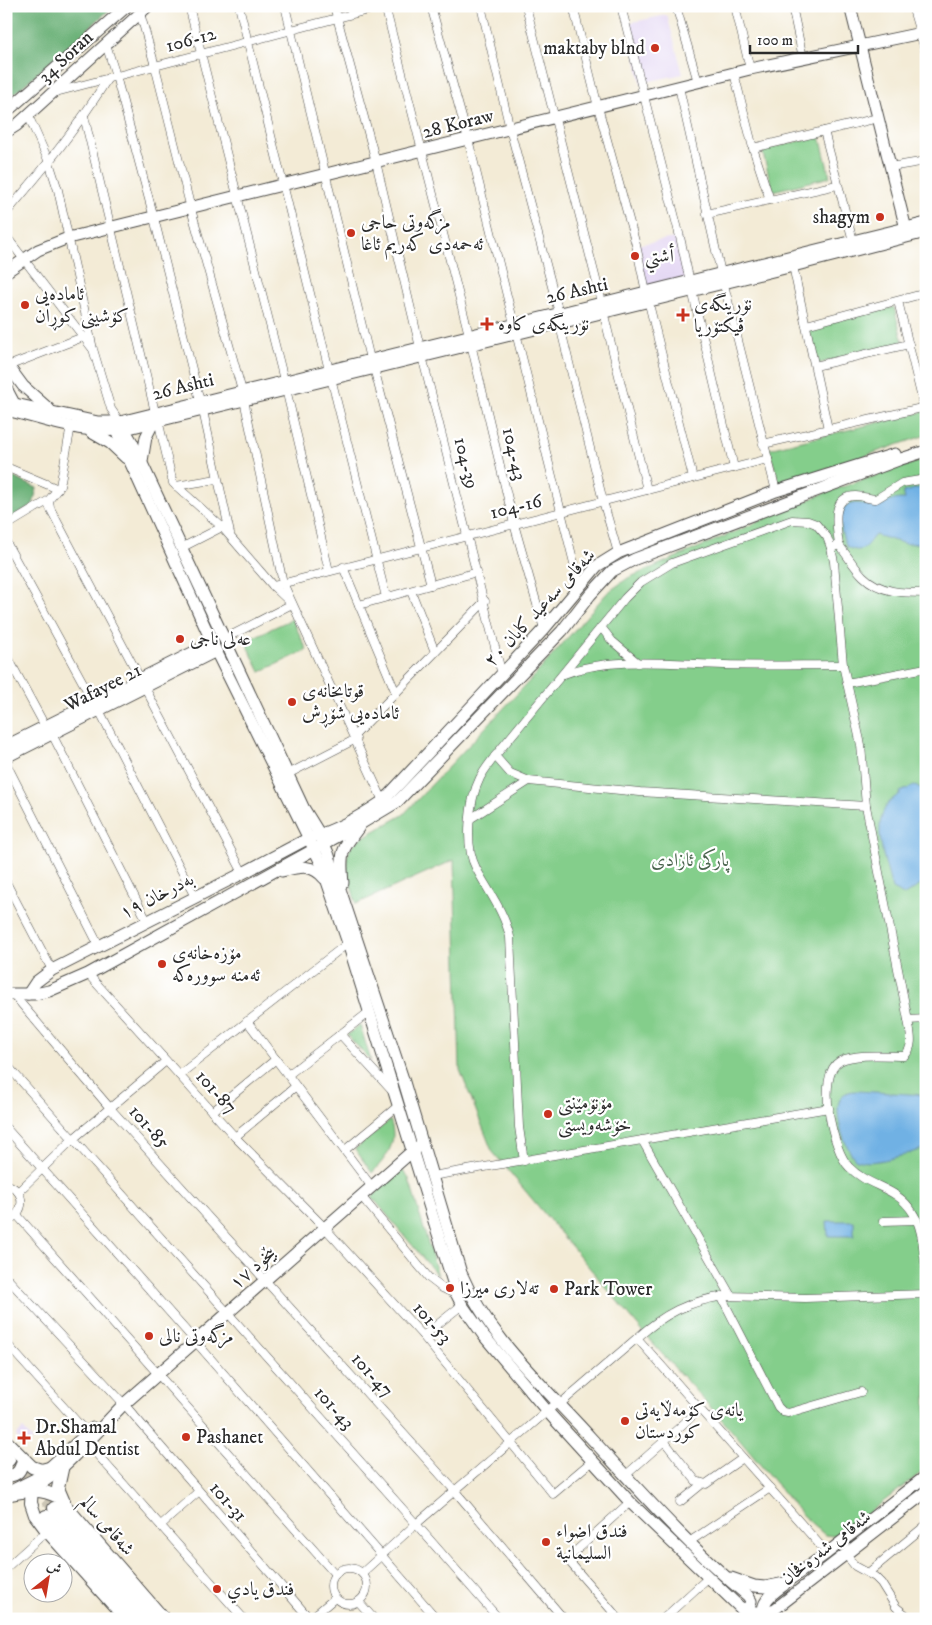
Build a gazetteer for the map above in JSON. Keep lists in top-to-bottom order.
{
  "streets": {
    "main road": [
      "34 Soran",
      "28 Koraw",
      "26 Ashti",
      "شەقامی سەعید کابان ٢٠",
      "Wafayee 21",
      "بەدرخان ١٩",
      "بێخود ١٧",
      "شەقامی سالم",
      "شەقامی شەرەفخان"
    ],
    "street": [
      "106-12",
      "104-43",
      "104-39",
      "104-16",
      "101-87",
      "101-85",
      "101-53",
      "101-47",
      "101-43",
      "101-31"
    ]
  },
  "crossings": [
    ["106-12", "34 Soran"],
    ["106-12", "104-43"],
    ["106-12", "104-39"],
    ["28 Koraw", "104-43"],
    ["28 Koraw", "104-39"],
    ["26 Ashti", "104-43"],
    ["26 Ashti", "104-39"],
    ["104-43", "104-16"],
    ["104-43", "شەقامی سەعید کابان ٢٠"],
    ["104-39", "104-16"],
    ["104-39", "شەقامی سەعید کابان ٢٠"],
    ["شەقامی سەعید کابان ٢٠", "بەدرخان ١٩"],
    ["بەدرخان ١٩", "101-87"],
    ["بەدرخان ١٩", "101-85"],
    ["101-87", "بێخود ١٧"],
    ["101-87", "101-53"],
    ["101-85", "بێخود ١٧"],
    ["101-85", "101-47"],
    ["بێخود ١٧", "101-53"],
    ["بێخود ١٧", "101-47"],
    ["بێخود ١٧", "101-43"],
    ["بێخود ١٧", "101-31"]
  ],
  "parks": ["پارکی ئازادی"],
  "places": {
    "other": [
      "maktaby blnd",
      "shagym",
      "مزگەوتی حاجی ئەحمەدی کەریم ئاغا",
      "أشتي",
      "ئامادەیی کۆشینی کوڕان",
      "عەلی ناجی",
      "قوتابخانەی ئامادەیی شۆڕش",
      "مۆزەخانەی ئەمنە سوورەکە",
      "مۆنۆمێنتی خۆشەویستی",
      "تەلاری میرزا",
      "Park Tower",
      "مزگەوتی نالی",
      "یانەی کۆمەڵایەتی کوردستان",
      "Pashanet",
      "فندق اضواء السليمانية",
      "فندق يادي"
    ],
    "health": ["نۆرینگەی ڤیکتۆریا", "نۆرینگەی کاوە", "Dr.Shamal Abdul Dentist"]
  },
  "scale_bar": "100 m",
  "north": "top right"
}
